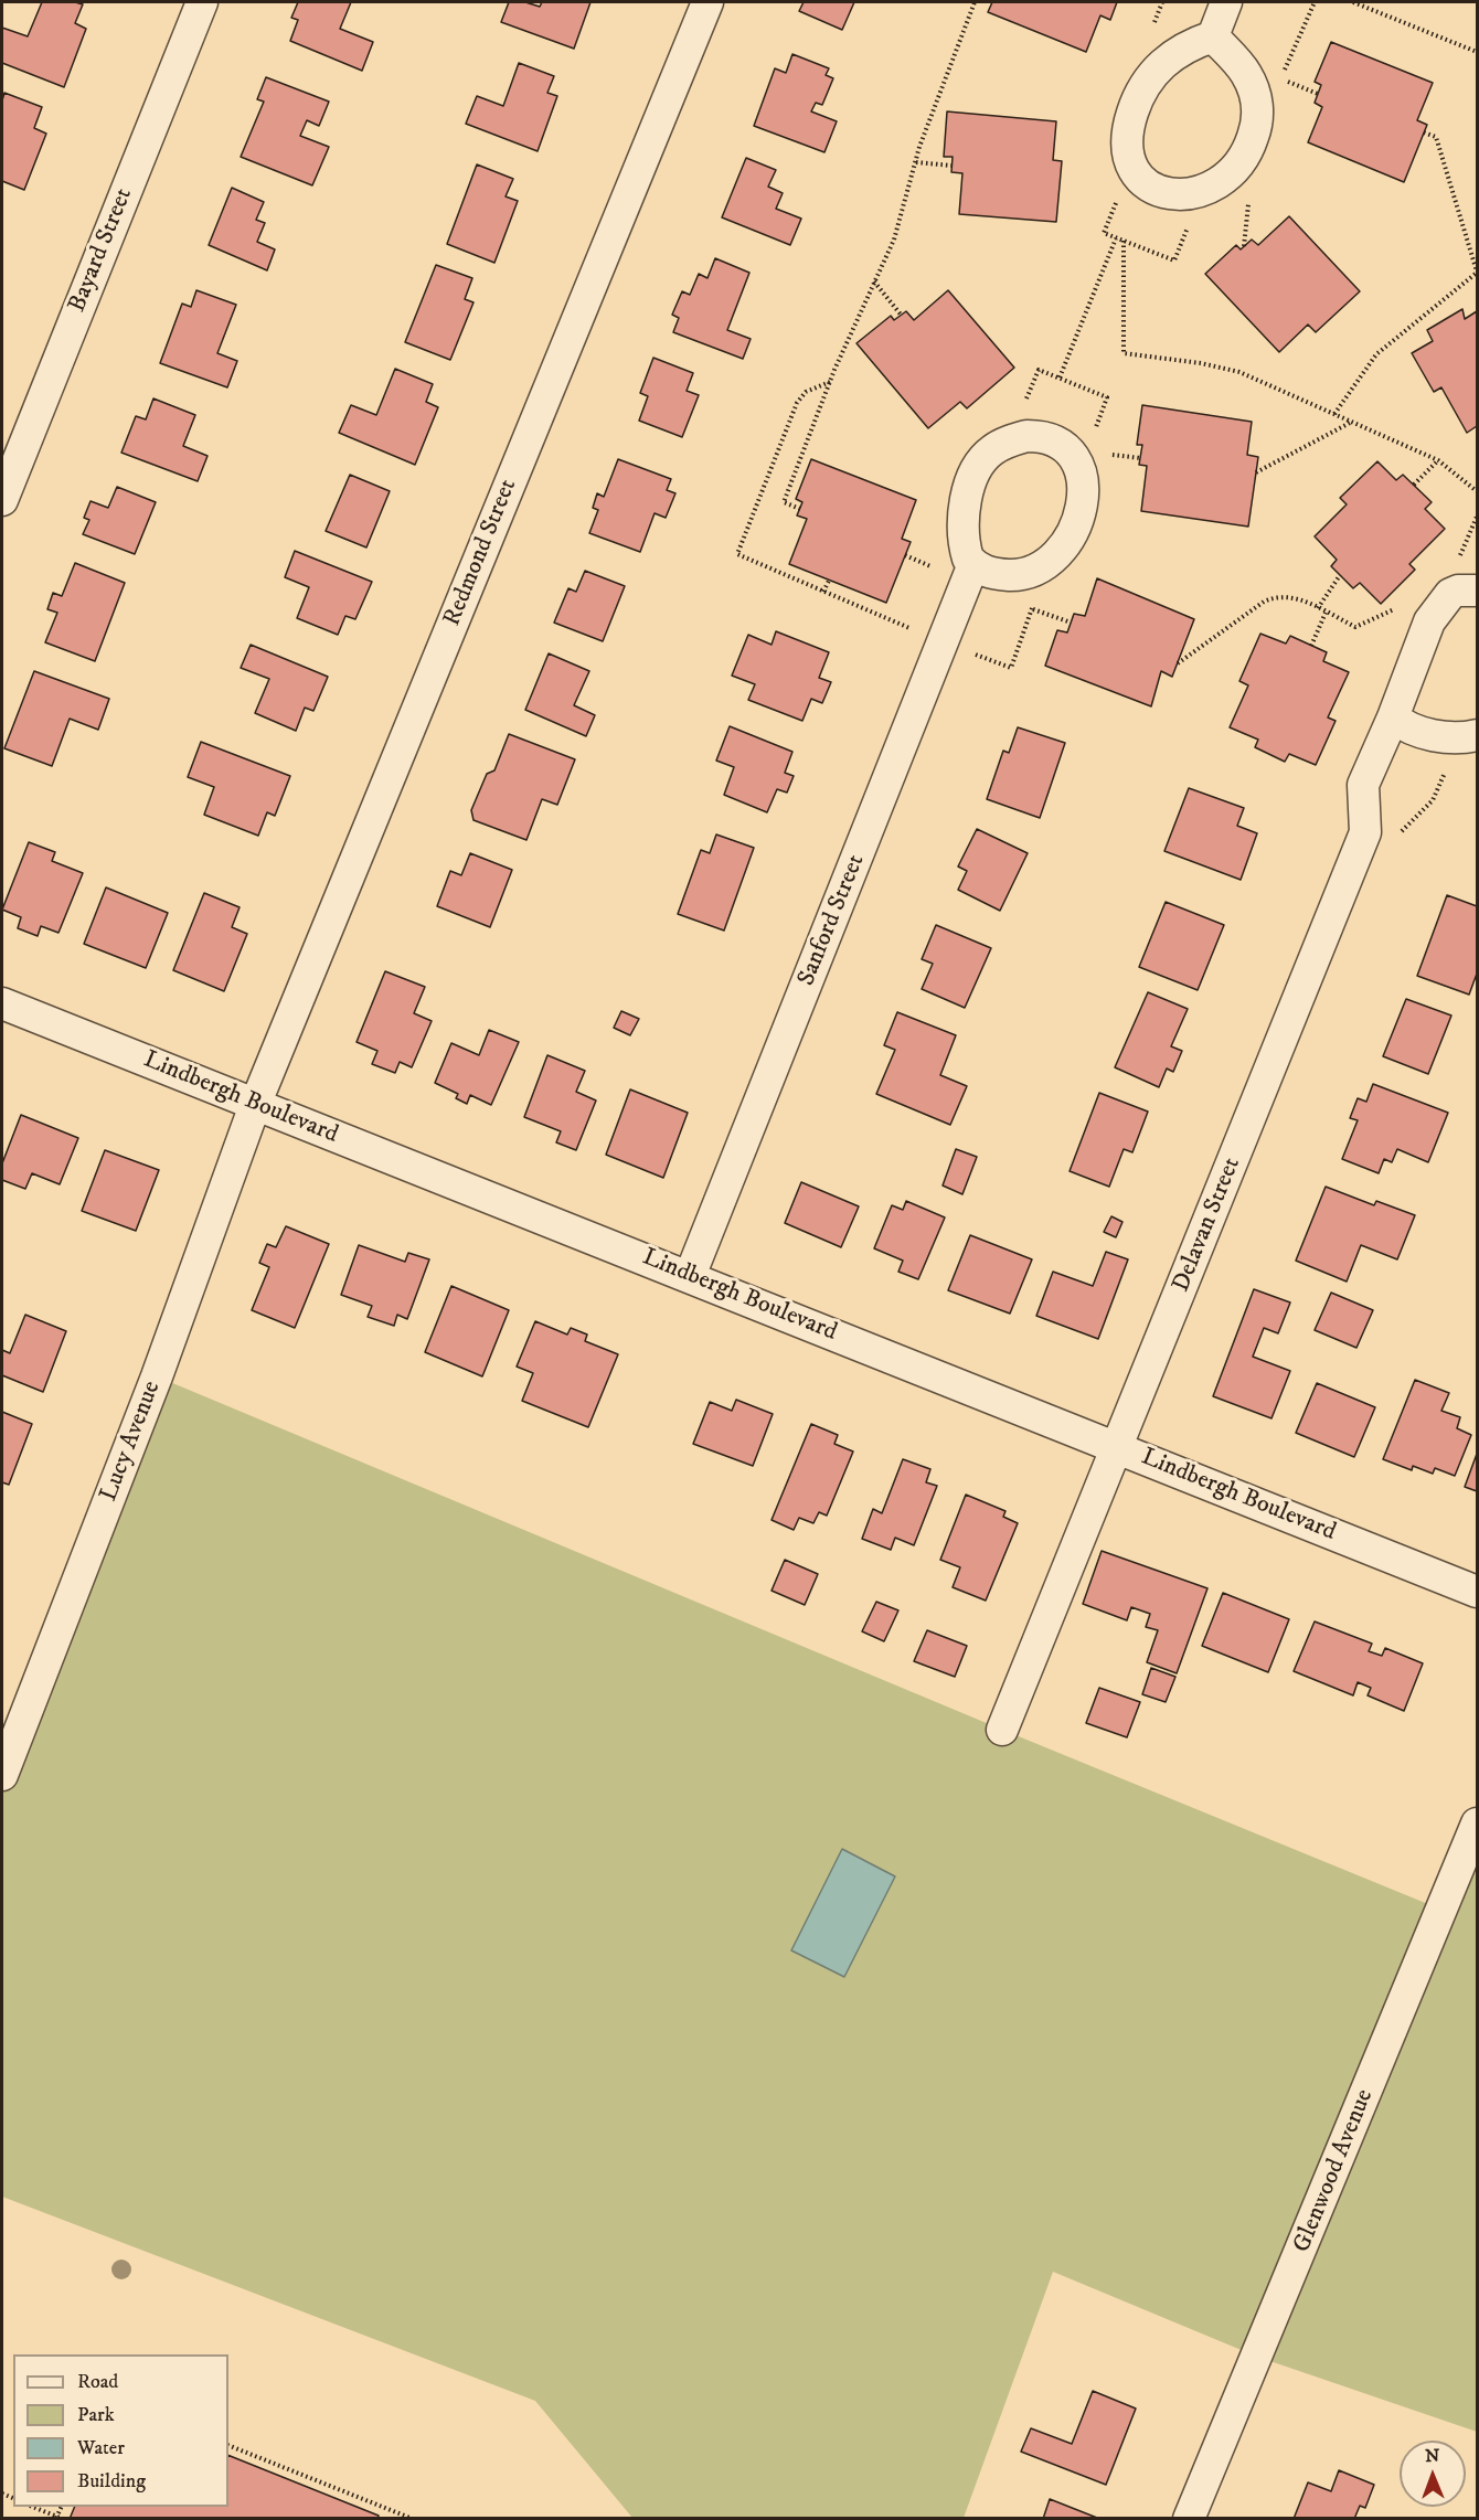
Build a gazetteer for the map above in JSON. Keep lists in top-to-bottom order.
{
  "streets": {
    "street": [
      "Bayard Street",
      "Redmond Street",
      "Sanford Street",
      "Lindbergh Boulevard",
      "Delavan Street",
      "Lucy Avenue",
      "Glenwood Avenue"
    ]
  },
  "crossings": [
    ["Redmond Street", "Lindbergh Boulevard"],
    ["Redmond Street", "Lucy Avenue"],
    ["Sanford Street", "Lindbergh Boulevard"],
    ["Lindbergh Boulevard", "Delavan Street"],
    ["Lindbergh Boulevard", "Lucy Avenue"]
  ],
  "legend": [
    "Road",
    "Park",
    "Water",
    "Building"
  ],
  "north": "top"
}
